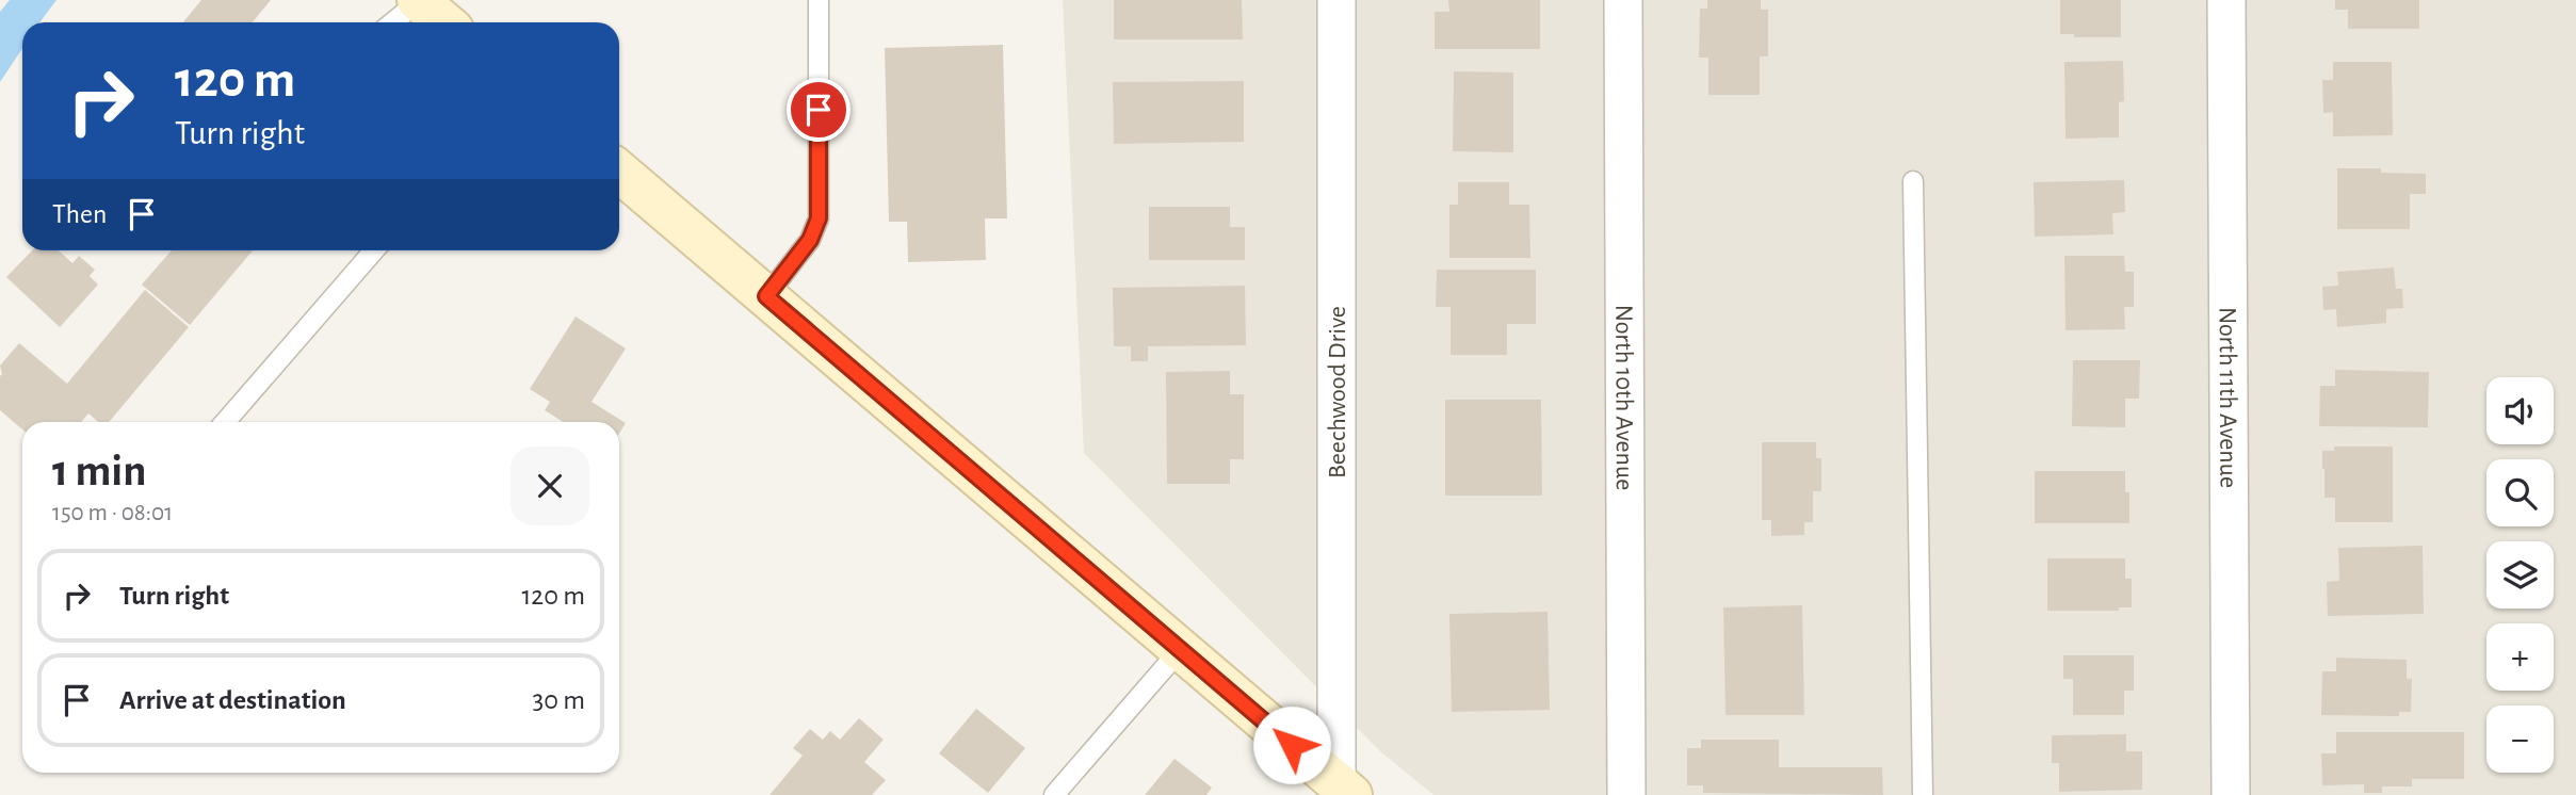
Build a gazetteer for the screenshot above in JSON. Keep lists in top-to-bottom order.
{
  "streets": {
    "street": ["Beechwood Drive", "North 10th Avenue", "North 11th Avenue"]
  },
  "page": {
    "turn": ["120 m", "Turn right"],
    "then": "Then",
    "map_buttons": ["+", "−"],
    "heading": ["1 min", "150 m · 08:01"],
    "list": [
      {
        "name": "Turn right",
        "value": "120 m"
      },
      {
        "name": "Arrive at destination",
        "value": "30 m"
      }
    ]
  }
}
